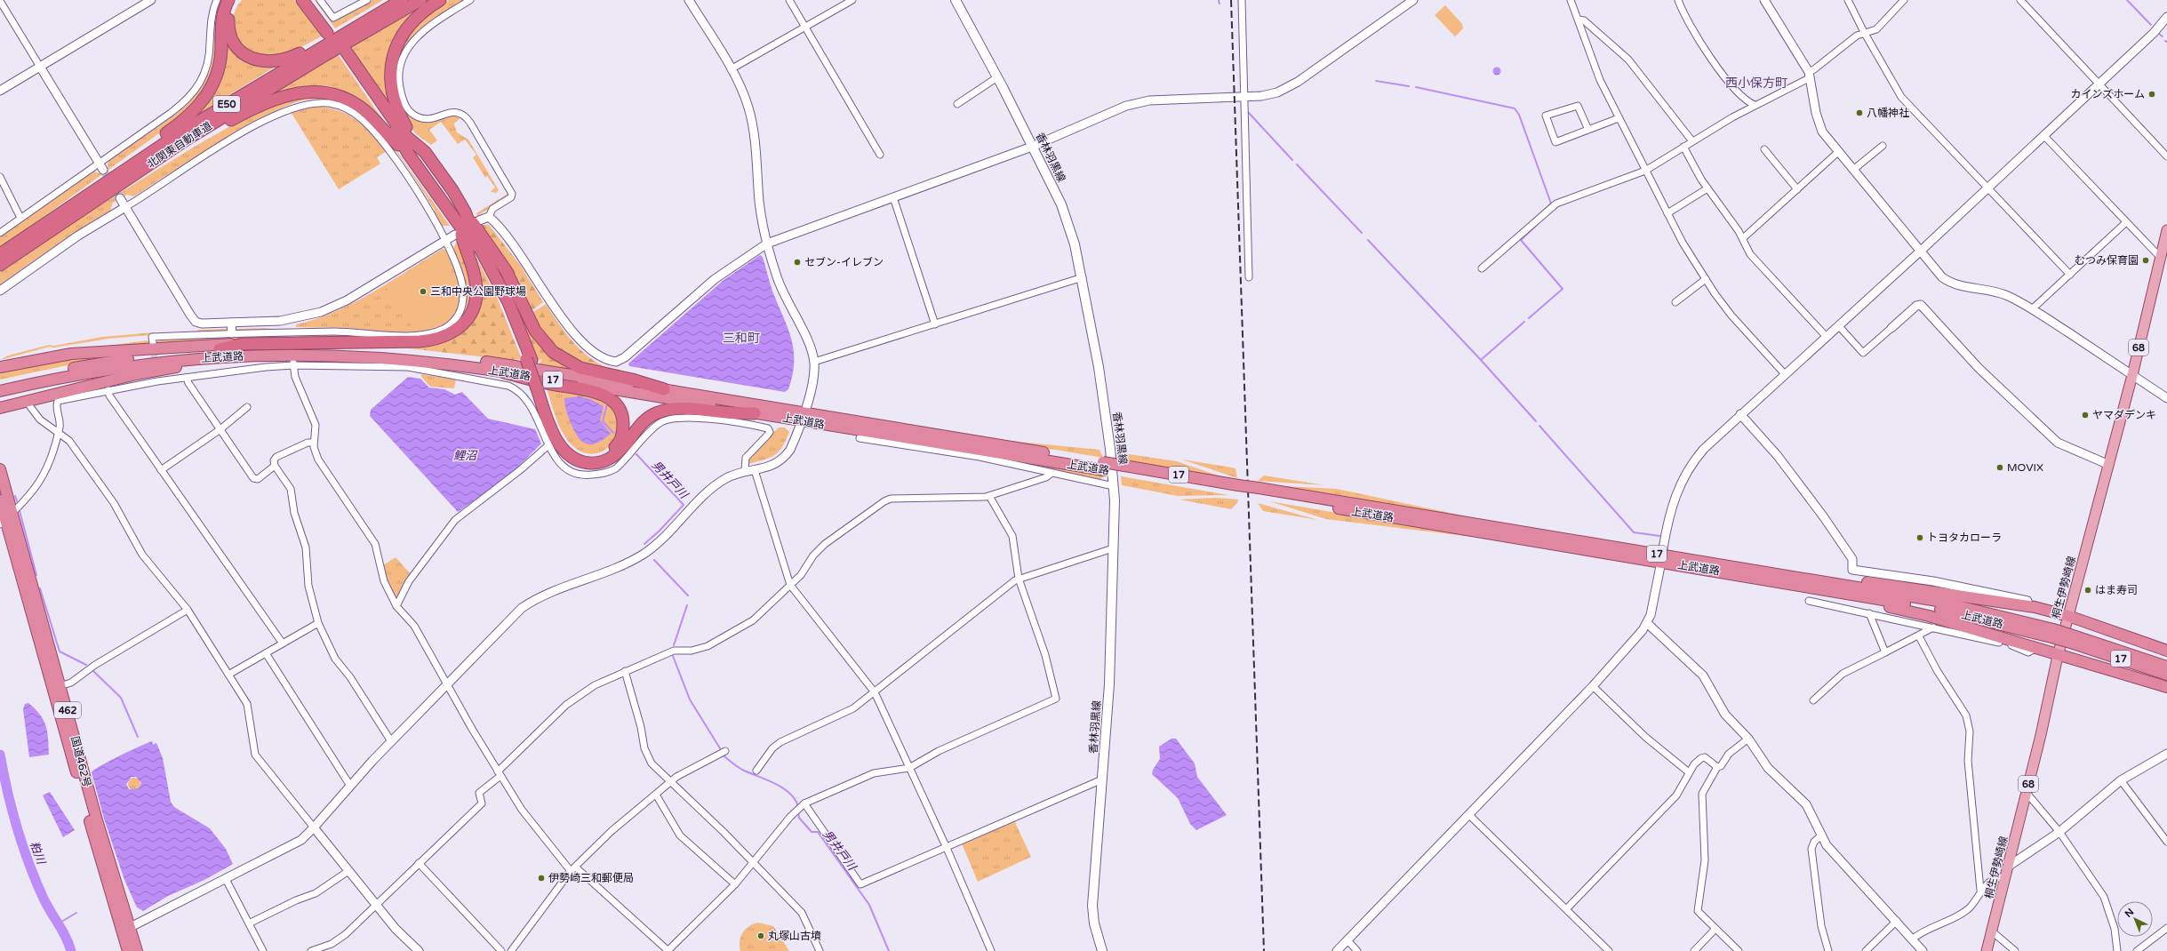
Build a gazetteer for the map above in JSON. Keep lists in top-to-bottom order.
{
  "streets": {
    "highway": [
      "E50",
      "北関東自動車道",
      "上武道路",
      "17",
      "462",
      "国道462号"
    ],
    "main road": ["香林羽黒線", "68", "桐生伊勢崎線"]
  },
  "districts": ["西小保方町", "三和町"],
  "water": ["鯉沼", "男井戸川", "粕川"],
  "places": [
    "カインズホーム",
    "八幡神社",
    "むつみ保育園",
    "セブン-イレブン",
    "三和中央公園野球場",
    "ヤマダデンキ",
    "MOVIX",
    "トヨタカローラ",
    "はま寿司",
    "伊勢崎三和郵便局",
    "丸塚山古墳"
  ],
  "north": "top left"
}
